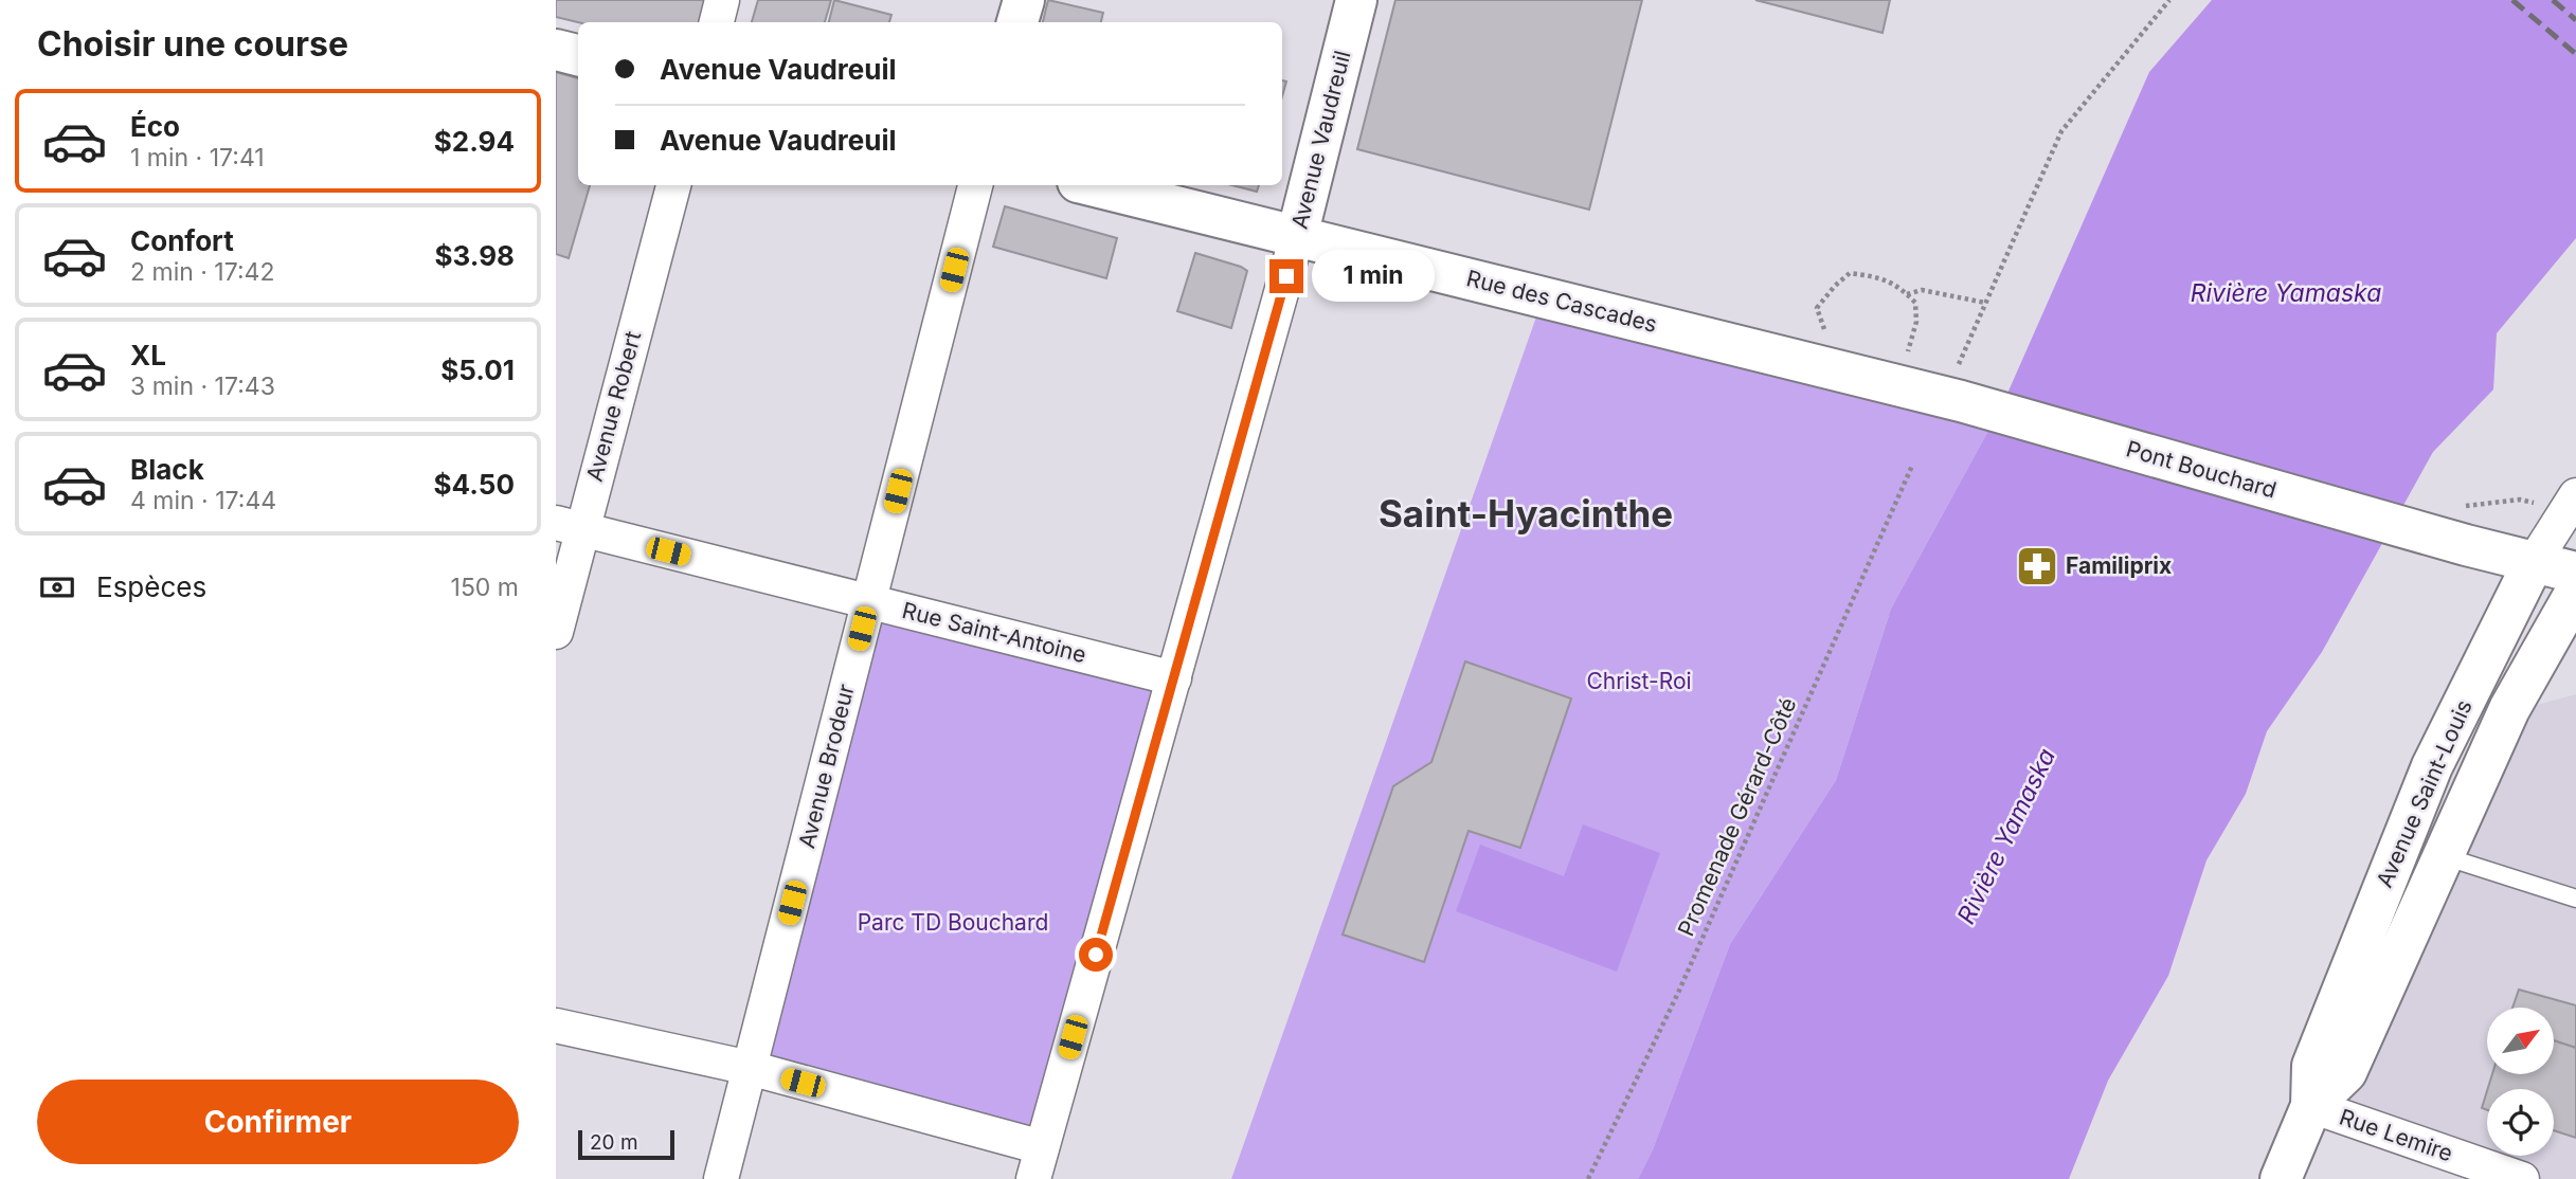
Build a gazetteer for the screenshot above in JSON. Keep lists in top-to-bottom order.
{
  "streets": {
    "main road": [
      "Avenue Vaudreuil",
      "Rue des Cascades",
      "Pont Bouchard",
      "Avenue Saint-Louis"
    ],
    "street": [
      "Avenue Robert",
      "Rue Saint-Antoine",
      "Avenue Brodeur",
      "Rue Lemire"
    ],
    "path": ["Promenade Gérard-Côté"]
  },
  "crossings": [
    ["Avenue Vaudreuil", "Rue des Cascades"],
    ["Avenue Vaudreuil", "Rue Saint-Antoine"],
    ["Rue des Cascades", "Pont Bouchard"],
    ["Avenue Robert", "Rue Saint-Antoine"],
    ["Pont Bouchard", "Avenue Saint-Louis"],
    ["Rue Saint-Antoine", "Avenue Brodeur"],
    ["Avenue Saint-Louis", "Rue Lemire"]
  ],
  "districts": ["Saint-Hyacinthe"],
  "water": ["Rivière Yamaska"],
  "parks": ["Christ-Roi", "Parc TD Bouchard"],
  "places": {
    "pharmacy": ["Familiprix"]
  },
  "scale_bar": "20 m",
  "north": "top right",
  "page": {
    "heading": "Choisir une course",
    "banner": ["Avenue Vaudreuil", "Avenue Vaudreuil"],
    "list": [
      {
        "name": "Éco",
        "note": "1 min · 17:41",
        "value": "$2.94"
      },
      {
        "name": "Confort",
        "note": "2 min · 17:42",
        "value": "$3.98"
      },
      {
        "name": "XL",
        "note": "3 min · 17:43",
        "value": "$5.01"
      },
      {
        "name": "Black",
        "note": "4 min · 17:44",
        "value": "$4.50"
      }
    ],
    "bubble": "1 min",
    "pay": ["Espèces", "150 m"],
    "buttons": "Confirmer",
    "scale": "20 m"
  }
}
